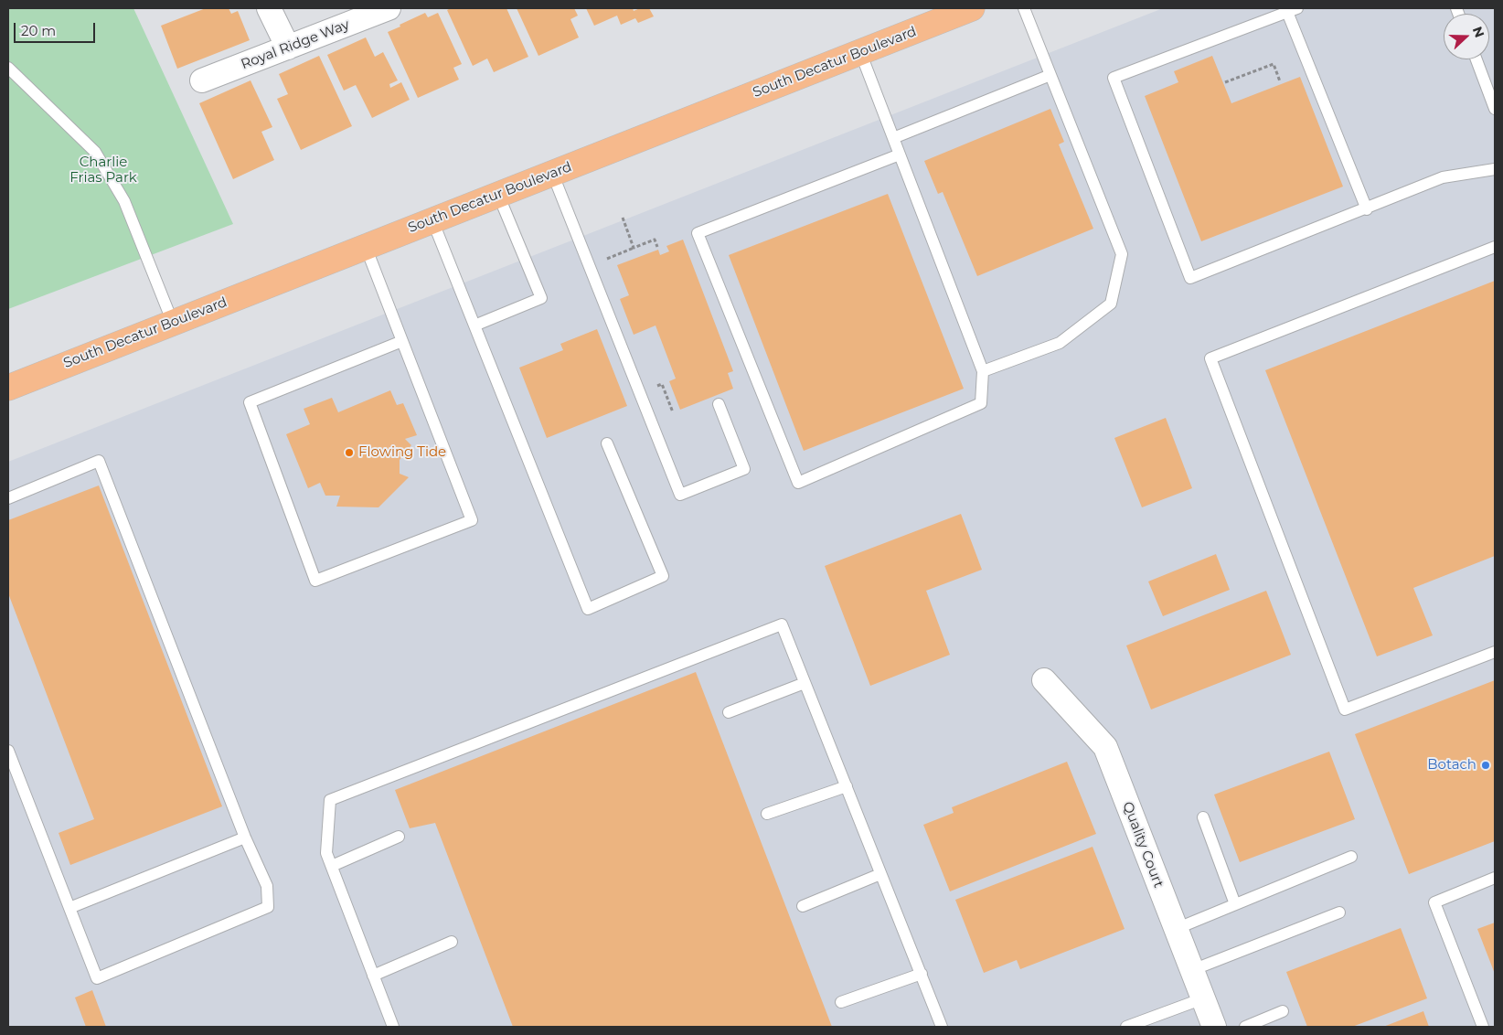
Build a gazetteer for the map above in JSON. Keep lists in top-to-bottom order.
{
  "streets": {
    "main road": ["South Decatur Boulevard"],
    "street": ["Royal Ridge Way", "Quality Court"]
  },
  "parks": ["Charlie Frias Park"],
  "places": ["Flowing Tide", "Botach"],
  "scale_bar": "20 m",
  "north": "right"
}
